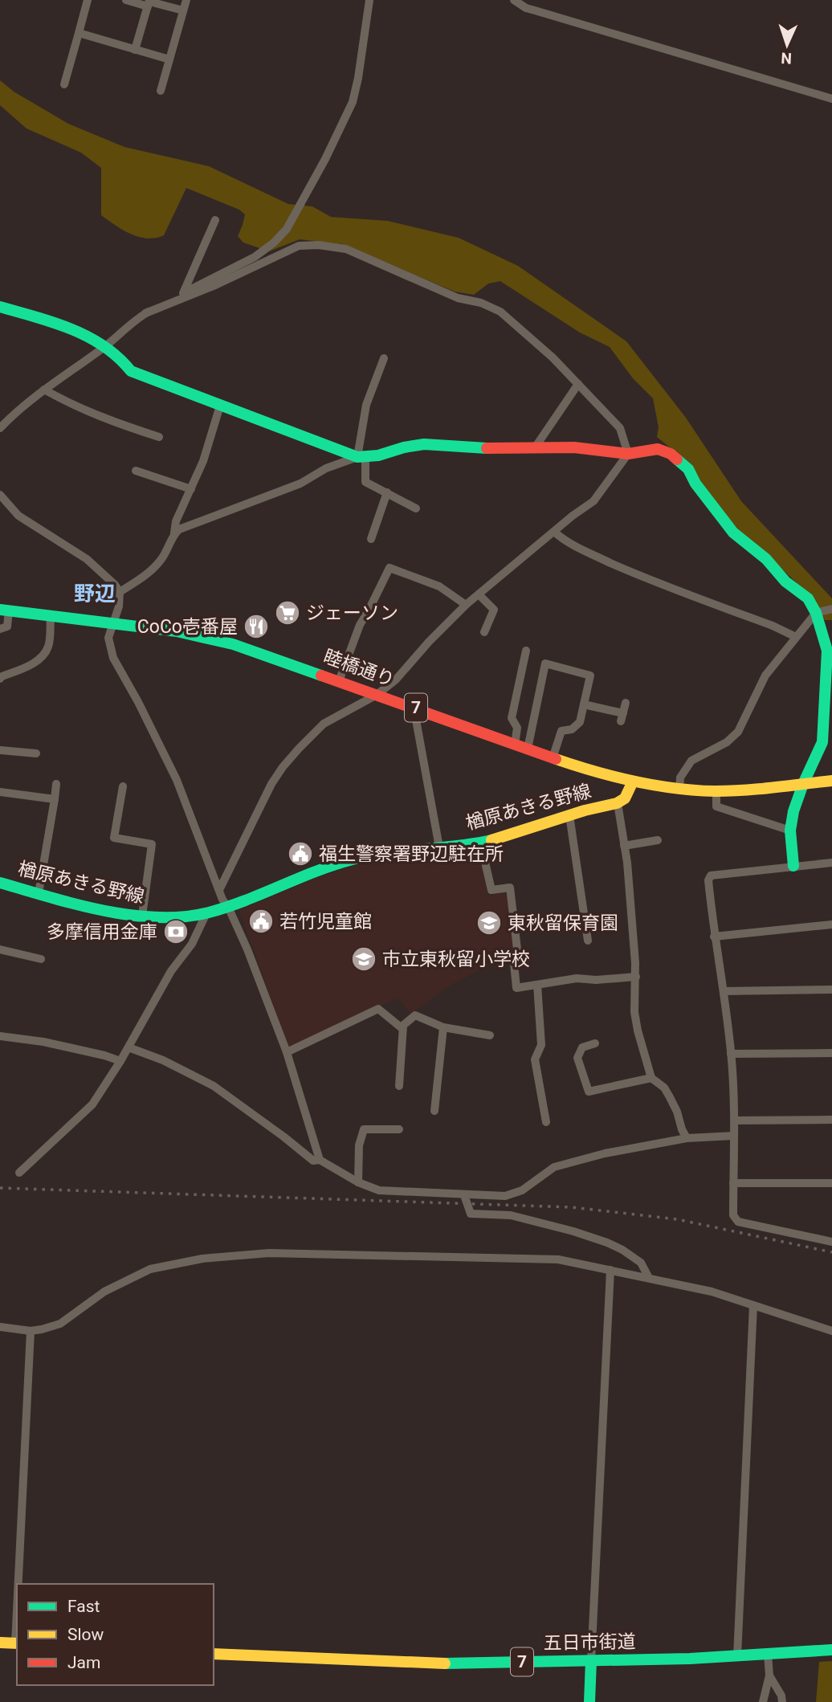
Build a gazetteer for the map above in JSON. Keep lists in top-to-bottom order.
{
  "streets": {
    "main road": [
      "睦橋通り",
      "7",
      "楢原あきる野線",
      "五日市街道"
    ]
  },
  "crossings": [
    ["睦橋通り", "楢原あきる野線"]
  ],
  "districts": ["野辺"],
  "places": {
    "supermarket": ["ジェーソン"],
    "restaurant": ["CoCo壱番屋"],
    "public building": ["福生警察署野辺駐在所", "若竹児童館"],
    "school or university": ["東秋留保育園", "市立東秋留小学校"],
    "bank": ["多摩信用金庫"]
  },
  "legend": ["Fast", "Slow", "Jam"],
  "north": "bottom"
}
